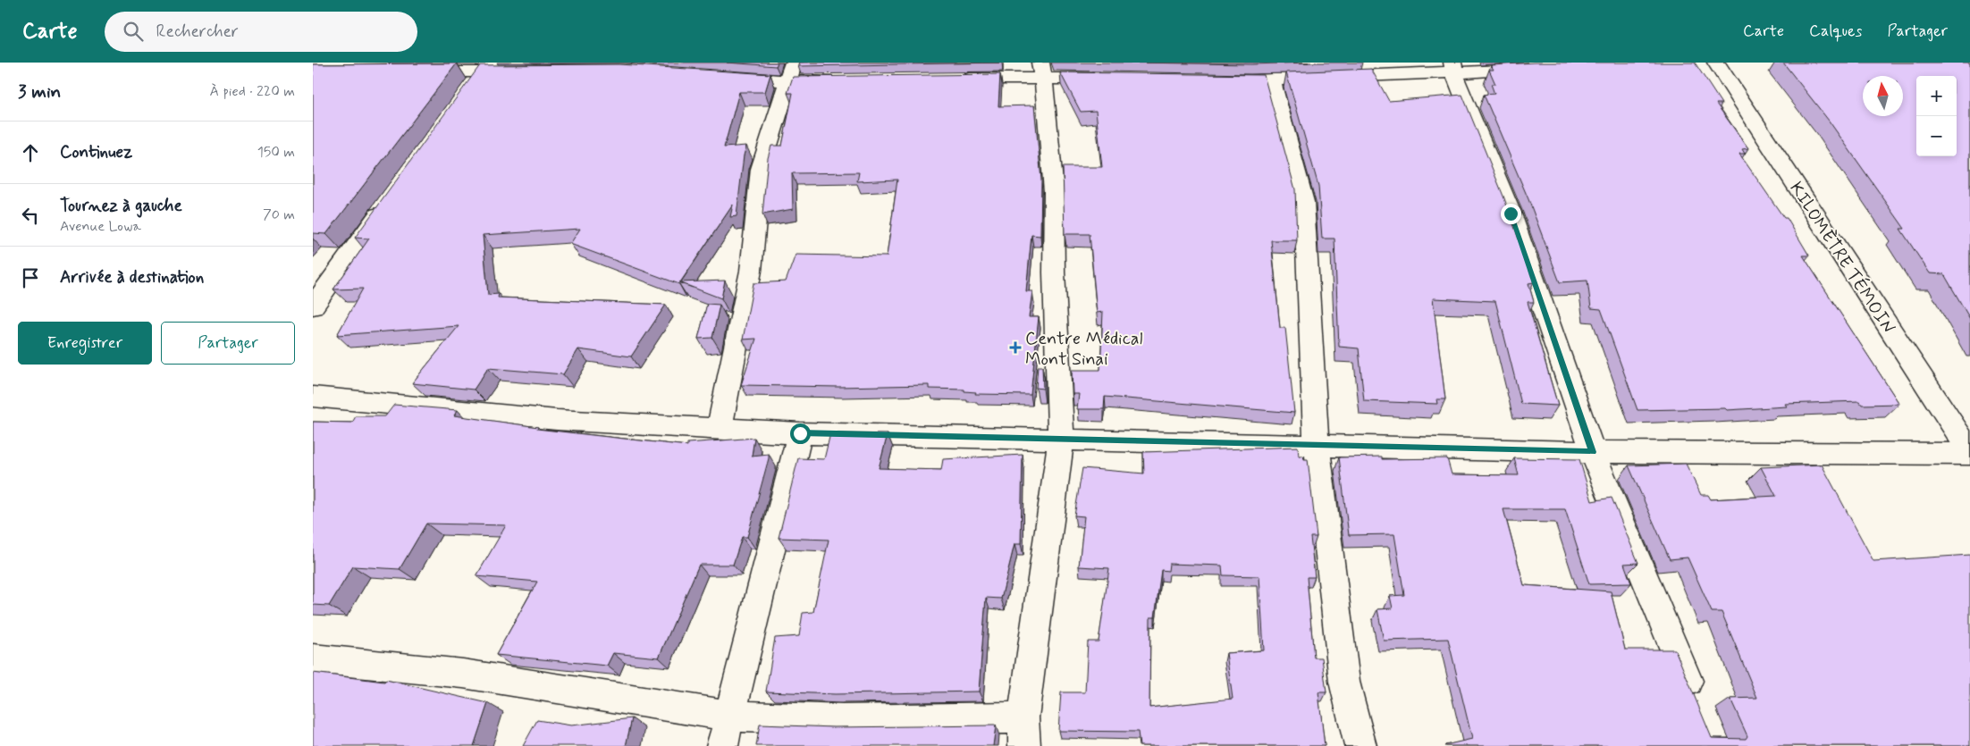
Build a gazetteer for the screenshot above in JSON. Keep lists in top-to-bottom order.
{
  "streets": {
    "street": ["KILOMÈTRE TÉMOIN"]
  },
  "places": {
    "health": ["Centre Médical Mont Sinai"]
  },
  "north": "top",
  "page": {
    "header": "Carte",
    "search": "Rechercher",
    "nav": ["Carte", "Calques", "Partager"],
    "heading": ["3 min", "À pied · 220 m"],
    "map_buttons": ["+", "−"],
    "list": [
      ["Continuez", "150 m"],
      ["Tournez à gauche", "Avenue Lowa", "70 m"],
      "Arrivée à destination"
    ],
    "buttons": ["Enregistrer", "Partager"]
  }
}
